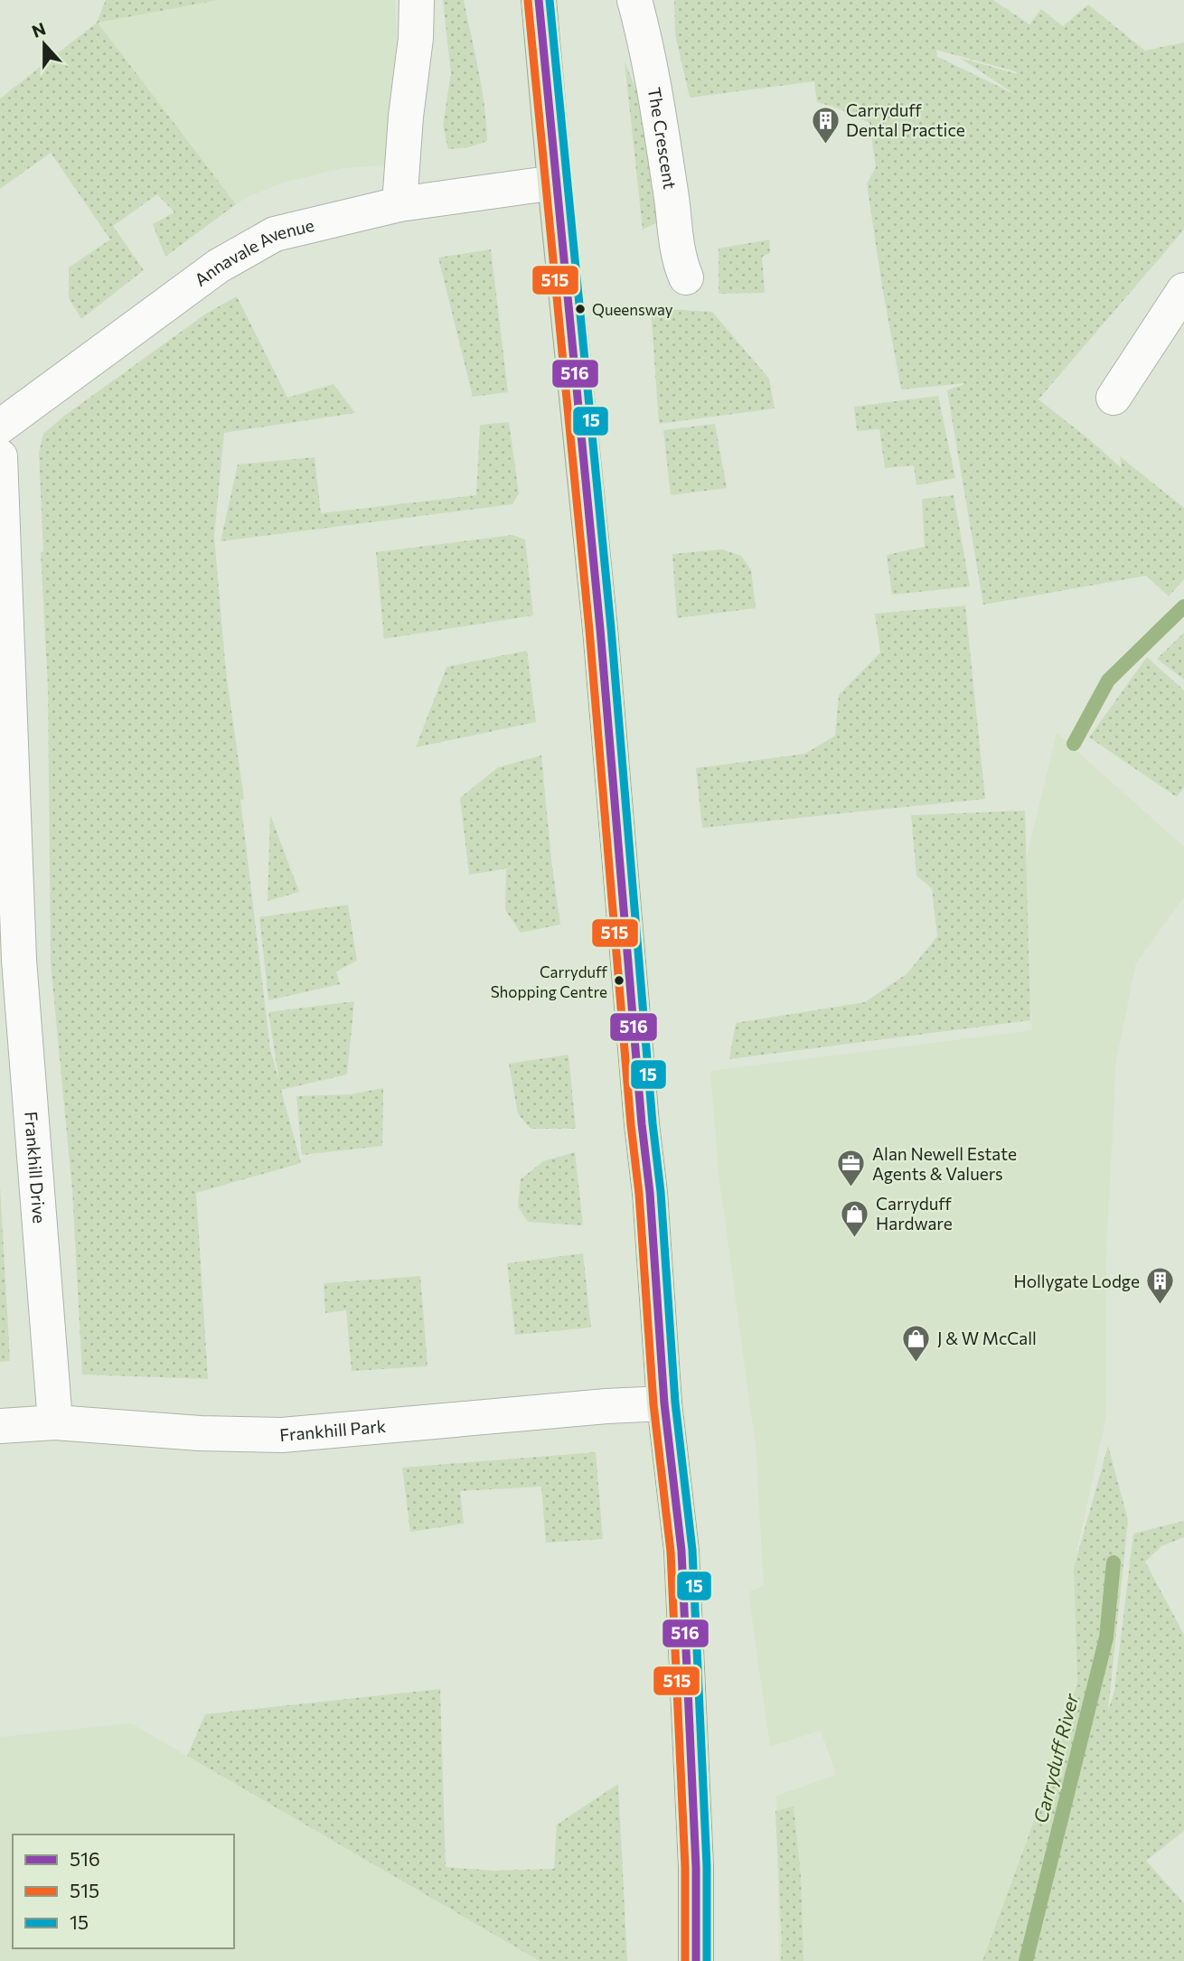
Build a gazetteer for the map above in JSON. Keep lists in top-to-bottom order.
{
  "streets": {
    "street": [
      "The Crescent",
      "Annavale Avenue",
      "Frankhill Drive",
      "Frankhill Park"
    ]
  },
  "crossings": [
    ["Frankhill Drive", "Frankhill Park"]
  ],
  "water": ["Carryduff River"],
  "places": {
    "building": ["Carryduff Dental Practice", "Hollygate Lodge"],
    "other": ["Queensway", "Carryduff Shopping Centre"],
    "office": ["Alan Newell Estate Agents & Valuers"],
    "shop": ["Carryduff Hardware", "J & W McCall"]
  },
  "lines": ["transit line 516", "transit line 15", "transit line 515"],
  "legend": ["516", "515", "15"],
  "north": "top"
}
